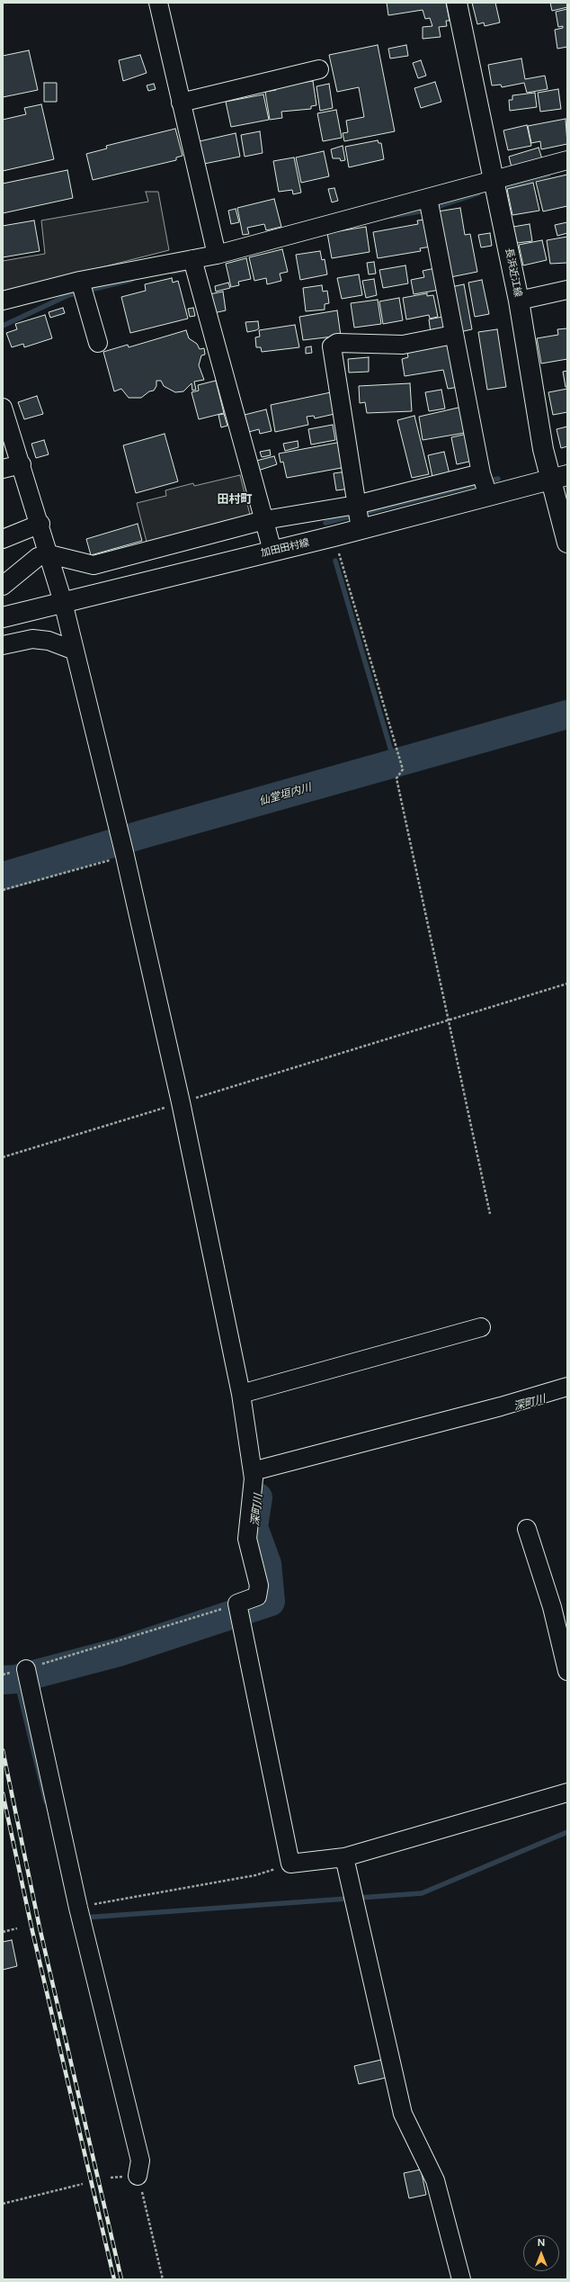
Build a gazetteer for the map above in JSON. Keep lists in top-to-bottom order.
{
  "streets": {
    "main road": ["長浜近江線", "加田田村線"]
  },
  "crossings": [
    ["長浜近江線", "加田田村線"]
  ],
  "districts": ["田村町"],
  "water": ["仙堂垣内川", "深町川"],
  "north": "top"
}
